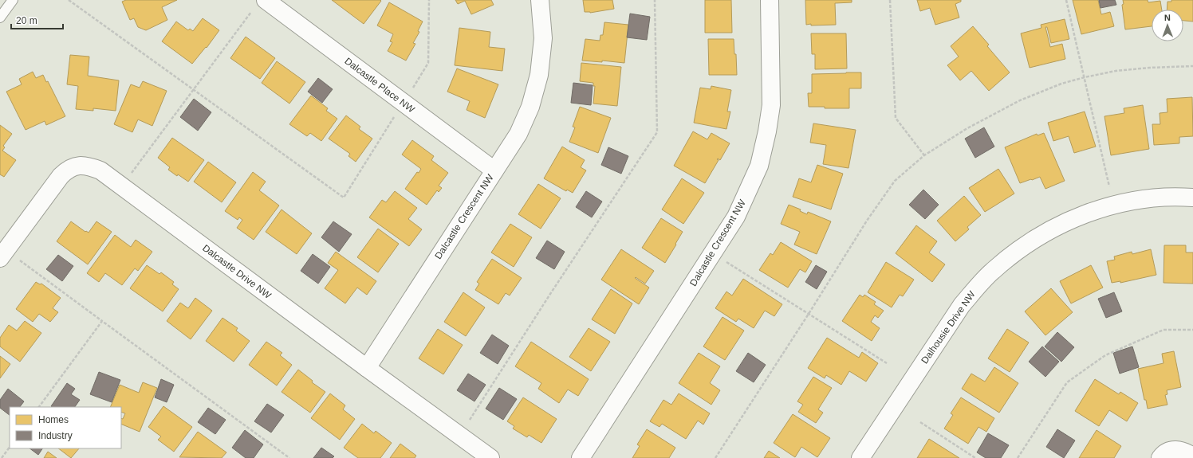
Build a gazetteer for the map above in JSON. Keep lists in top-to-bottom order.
{
  "streets": {
    "street": [
      "Dalcastle Place NW",
      "Dalcastle Crescent NW",
      "Dalcastle Drive NW",
      "Dalhousie Drive NW"
    ]
  },
  "crossings": [
    ["Dalcastle Place NW", "Dalcastle Crescent NW"],
    ["Dalcastle Crescent NW", "Dalcastle Drive NW"]
  ],
  "legend": ["Homes", "Industry"],
  "scale_bar": "20 m",
  "north": "top"
}
